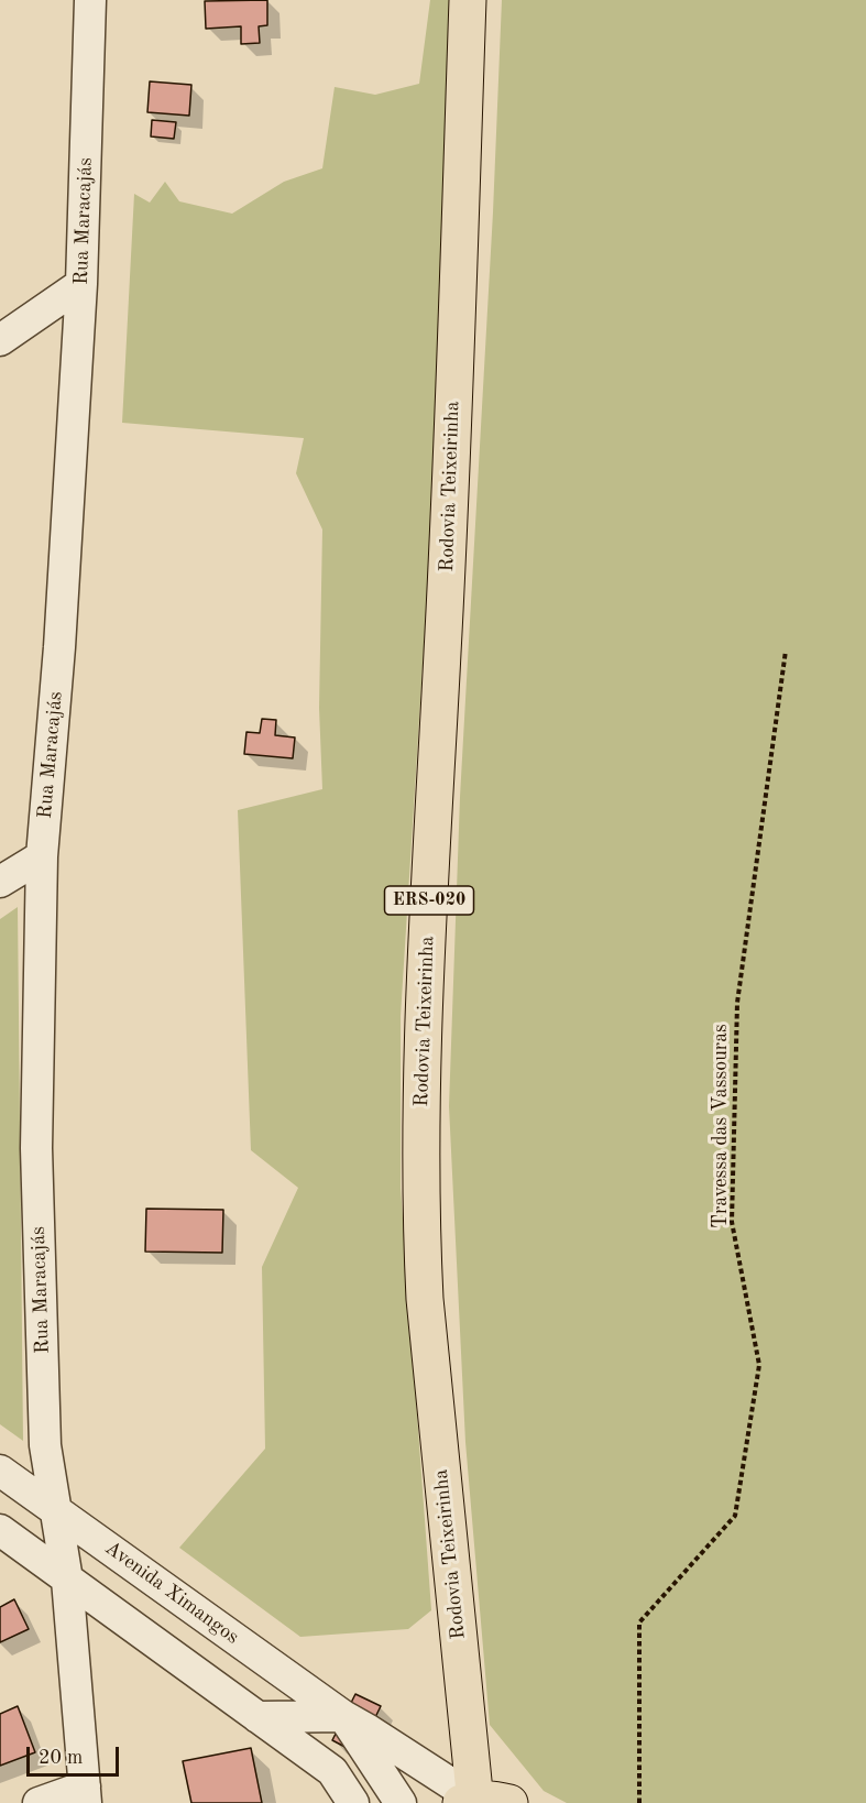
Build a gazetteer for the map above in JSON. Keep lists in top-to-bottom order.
{
  "streets": {
    "main road": ["Rodovia Teixeirinha", "ERS-020"],
    "street": ["Rua Maracajás", "Avenida Ximangos"],
    "path": ["Travessa das Vassouras"]
  },
  "crossings": [
    ["Rua Maracajás", "Avenida Ximangos"]
  ],
  "scale_bar": "20 m"
}
